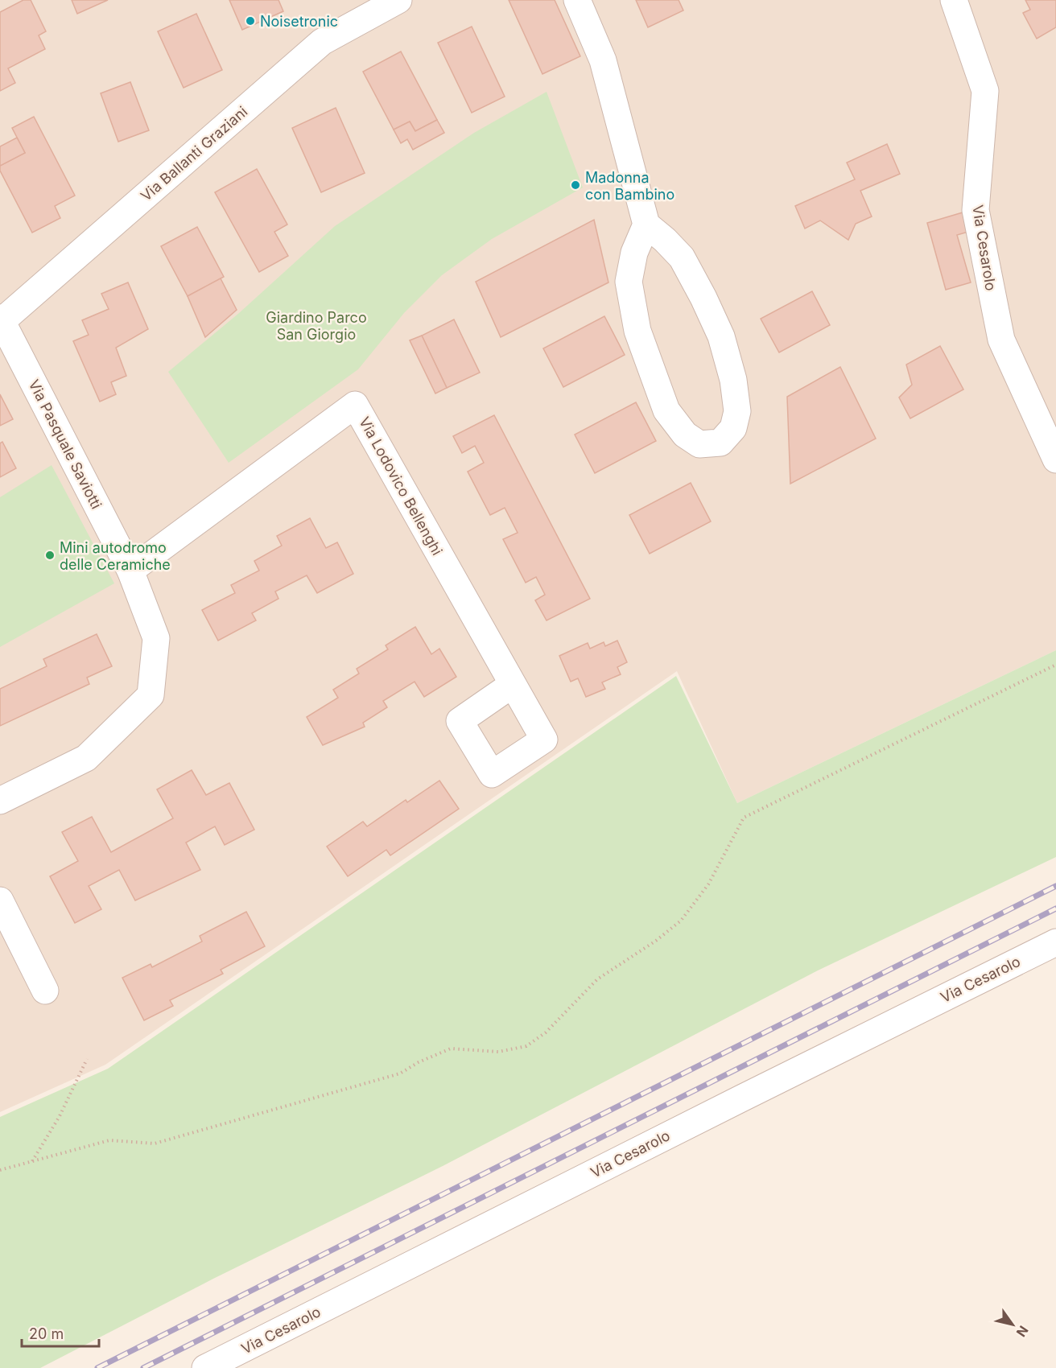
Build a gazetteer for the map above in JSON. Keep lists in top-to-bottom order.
{
  "streets": {
    "street": [
      "Via Ballanti Graziani",
      "Via Cesarolo",
      "Via Pasquale Saviotti",
      "Via Lodovico Bellenghi"
    ]
  },
  "crossings": [
    ["Via Ballanti Graziani", "Via Pasquale Saviotti"],
    ["Via Pasquale Saviotti", "Via Lodovico Bellenghi"]
  ],
  "parks": ["Giardino Parco San Giorgio"],
  "places": ["Noisetronic", "Madonna con Bambino", "Mini autodromo delle Ceramiche"],
  "scale_bar": "20 m",
  "north": "bottom right"
}
